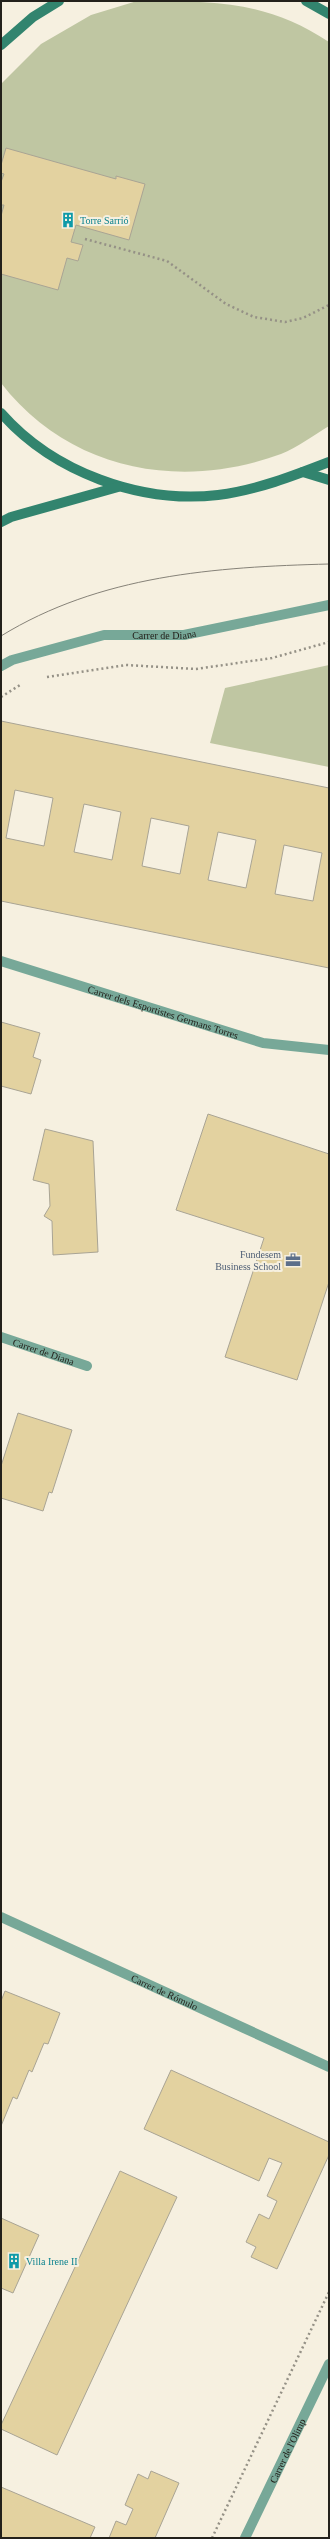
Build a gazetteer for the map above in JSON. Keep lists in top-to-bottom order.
{
  "streets": {
    "street": [
      "Carrer de Diana",
      "Carrer dels Esportistes Germans Torres",
      "Carrer de Rómulo",
      "Carrer de l'Olimp"
    ]
  },
  "places": {
    "building": ["Torre Sarrió", "Villa Irene II"],
    "office": ["Fundesem Business School"]
  }
}
